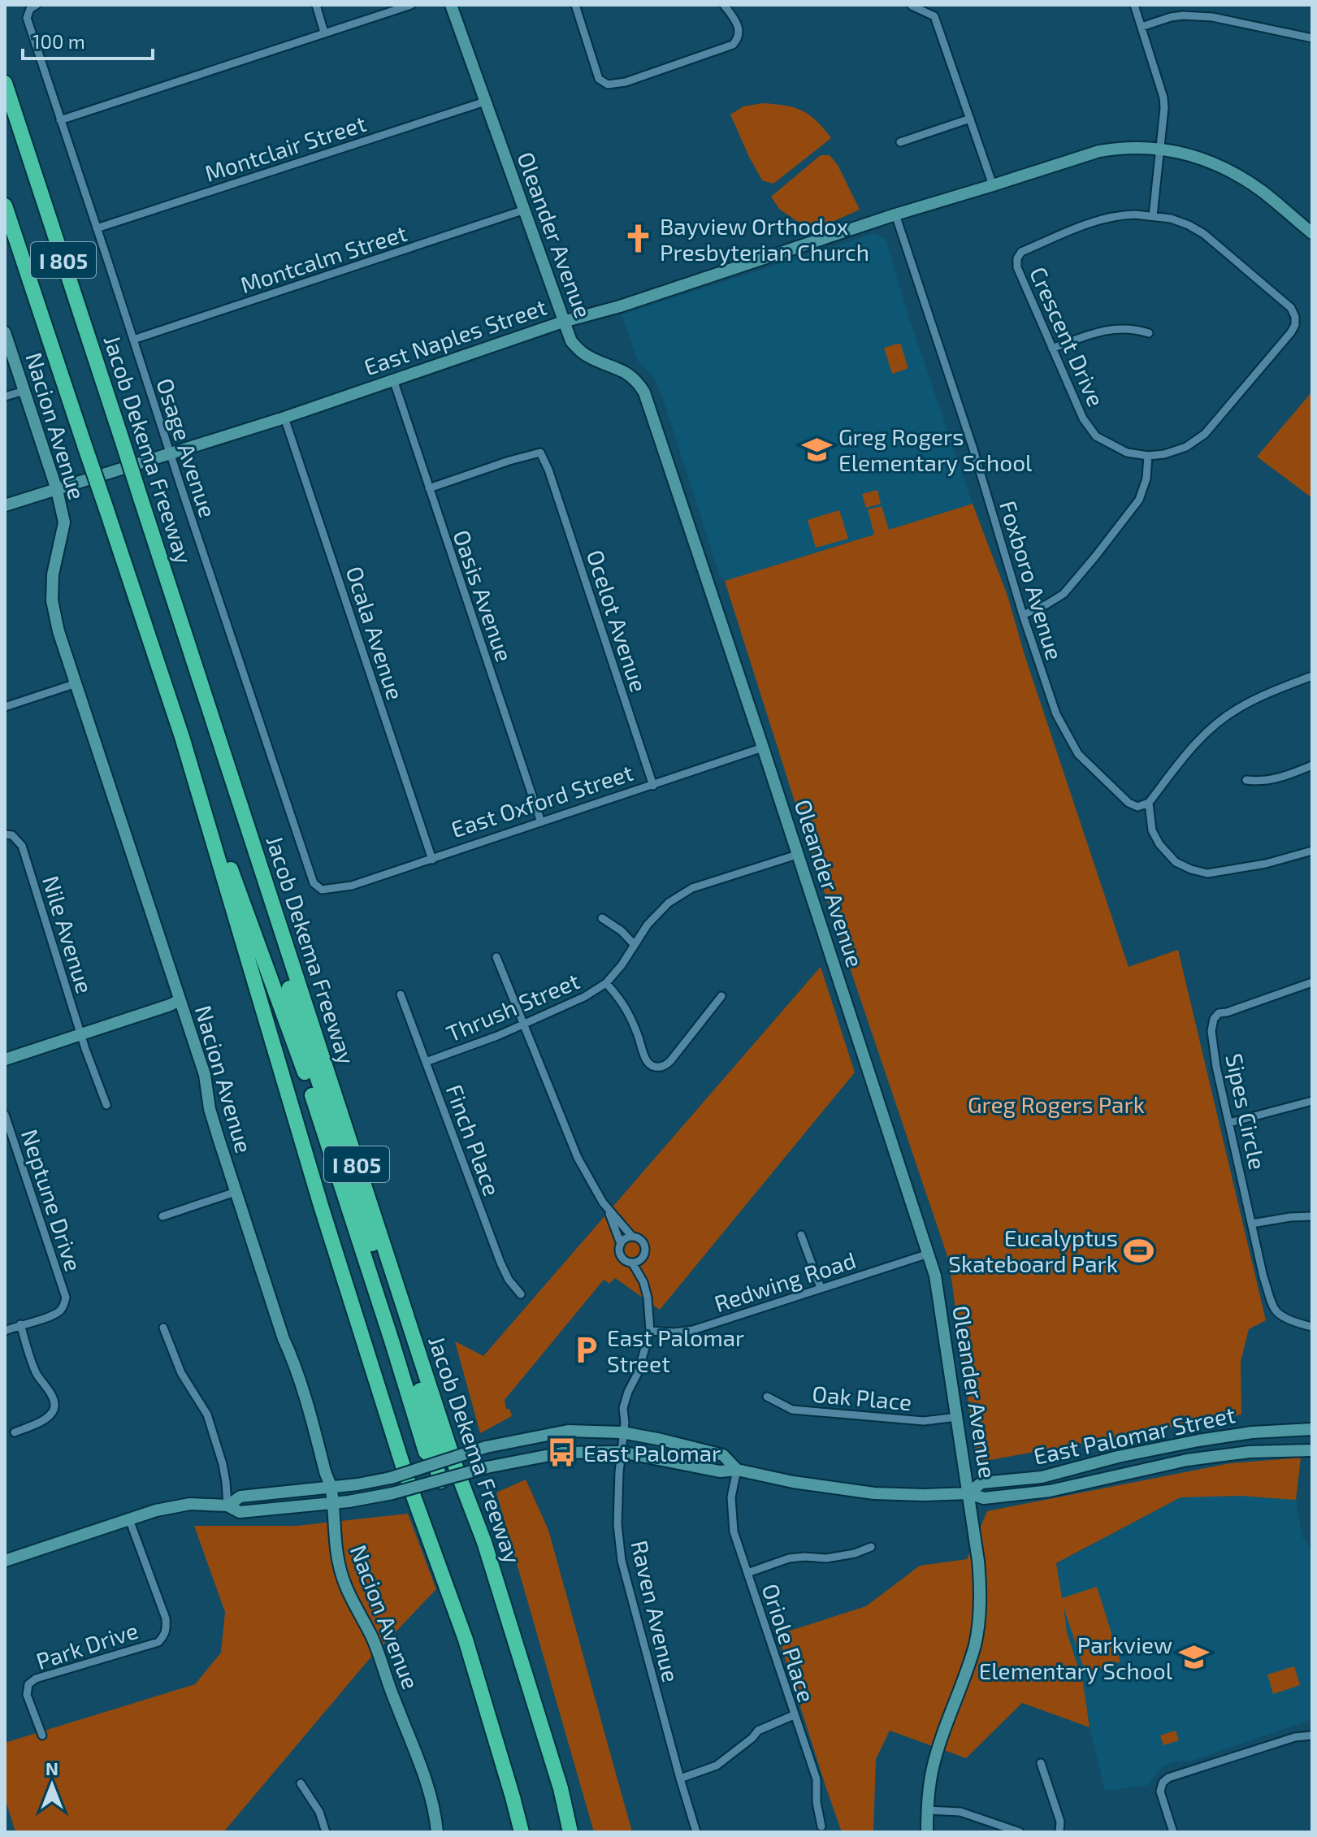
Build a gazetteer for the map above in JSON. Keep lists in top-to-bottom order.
{
  "streets": {
    "highway": ["I 805", "Jacob Dekema Freeway"],
    "street": [
      "Montclair Street",
      "Oleander Avenue",
      "Montcalm Street",
      "East Naples Street",
      "Crescent Drive",
      "Nacion Avenue",
      "Osage Avenue",
      "Foxboro Avenue",
      "Oasis Avenue",
      "Ocelot Avenue",
      "Ocala Avenue",
      "East Oxford Street",
      "Nile Avenue",
      "Thrush Street",
      "Sipes Circle",
      "Finch Place",
      "Neptune Drive",
      "Redwing Road",
      "Oak Place",
      "East Palomar Street",
      "Raven Avenue",
      "Oriole Place",
      "Park Drive"
    ]
  },
  "crossings": [
    ["Montclair Street", "Oleander Avenue"],
    ["Montclair Street", "Osage Avenue"],
    ["Oleander Avenue", "Montcalm Street"],
    ["Oleander Avenue", "East Naples Street"],
    ["Oleander Avenue", "East Oxford Street"],
    ["Oleander Avenue", "Thrush Street"],
    ["Oleander Avenue", "Redwing Road"],
    ["Oleander Avenue", "Oak Place"],
    ["Oleander Avenue", "East Palomar Street"],
    ["Montcalm Street", "Osage Avenue"],
    ["East Naples Street", "Nacion Avenue"],
    ["East Naples Street", "Osage Avenue"],
    ["East Naples Street", "Foxboro Avenue"],
    ["East Naples Street", "Oasis Avenue"],
    ["East Naples Street", "Ocala Avenue"],
    ["Nacion Avenue", "East Palomar Street"],
    ["Osage Avenue", "East Oxford Street"],
    ["Oasis Avenue", "Ocelot Avenue"],
    ["Oasis Avenue", "East Oxford Street"],
    ["Ocelot Avenue", "East Oxford Street"],
    ["Ocala Avenue", "East Oxford Street"],
    ["Thrush Street", "Finch Place"],
    ["Redwing Road", "Raven Avenue"],
    ["East Palomar Street", "Raven Avenue"],
    ["East Palomar Street", "Oriole Place"],
    ["East Palomar Street", "Park Drive"]
  ],
  "parks": ["Greg Rogers Park"],
  "places": {
    "church": ["Bayview Orthodox Presbyterian Church"],
    "school or university": ["Greg Rogers Elementary School", "Parkview Elementary School"],
    "sports": ["Eucalyptus Skateboard Park"],
    "parking": ["East Palomar Street"],
    "bus stop": ["East Palomar"]
  },
  "scale_bar": "100 m",
  "north": "top"
}
